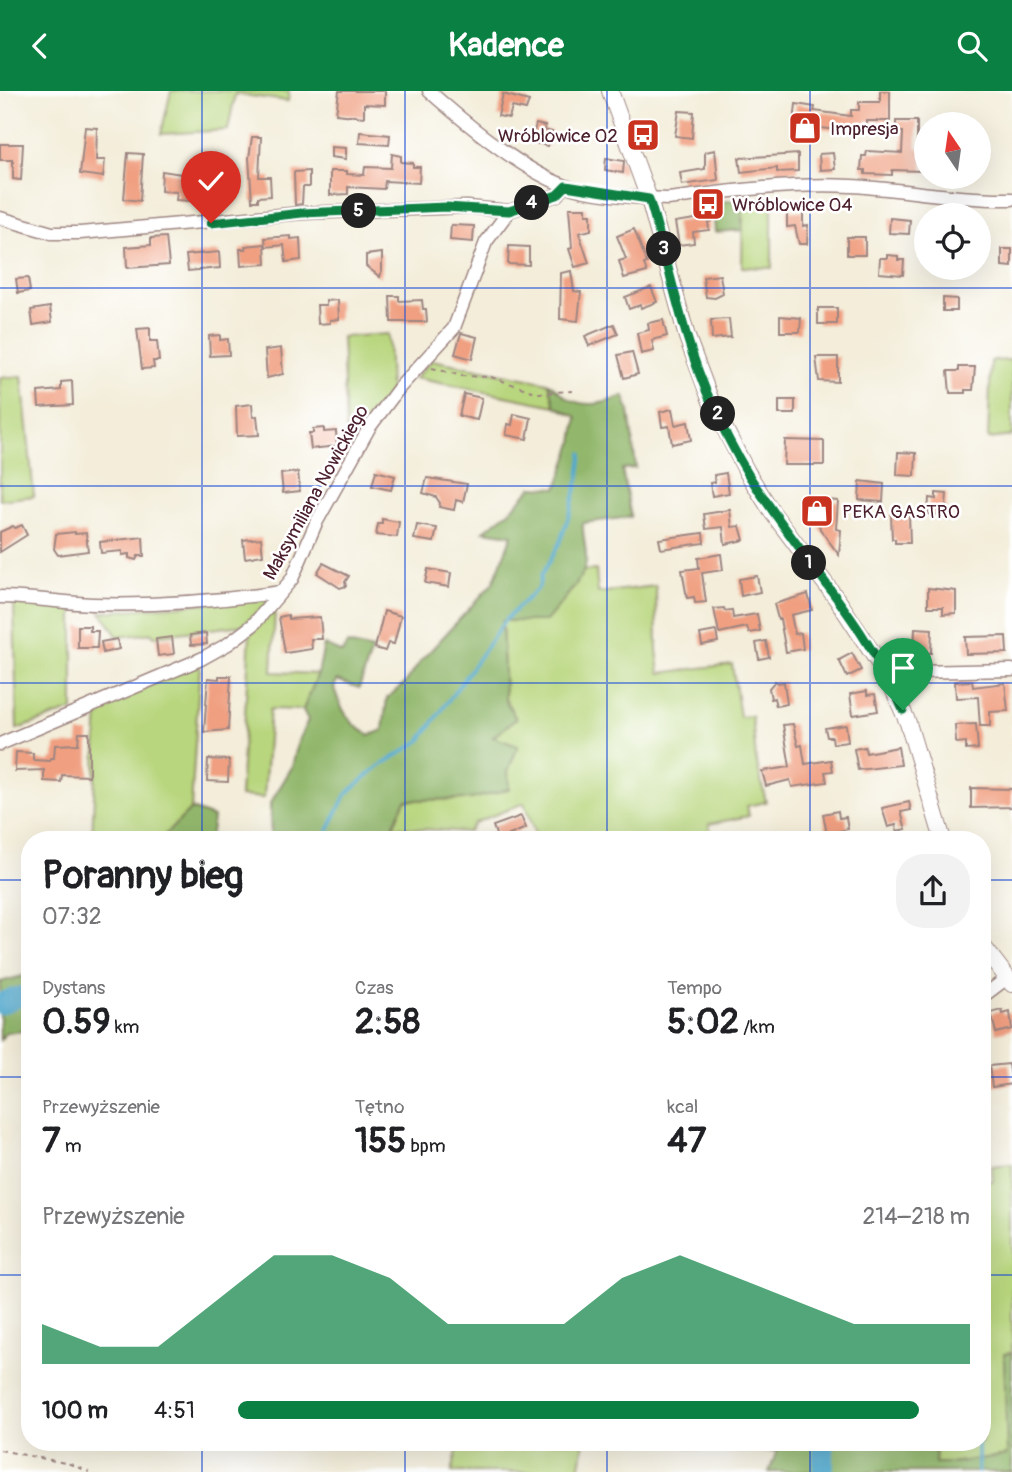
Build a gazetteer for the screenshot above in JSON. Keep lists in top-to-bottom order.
{
  "streets": {
    "street": ["Maksymiliana Nowickiego"]
  },
  "places": {
    "shop": ["Impresja", "PEKA GASTRO"],
    "bus stop": ["Wróblowice 02", "Wróblowice 04"]
  },
  "north": "top",
  "page": {
    "header": "Kadence",
    "pins": [
      "4",
      "5",
      "3",
      "2",
      "1"
    ],
    "heading": ["Poranny bieg", "07:32"],
    "stats": [
      ["Dystans", "0.59 km"],
      ["Czas", "2:58"],
      ["Tempo", "5:02 /km"],
      ["Przewyższenie", "7 m"],
      ["Tętno", "155 bpm"],
      ["kcal", "47"]
    ],
    "chart": ["Przewyższenie", "214–218 m"],
    "list": [
      {
        "name": "100 m",
        "note": "4:51"
      }
    ]
  }
}
